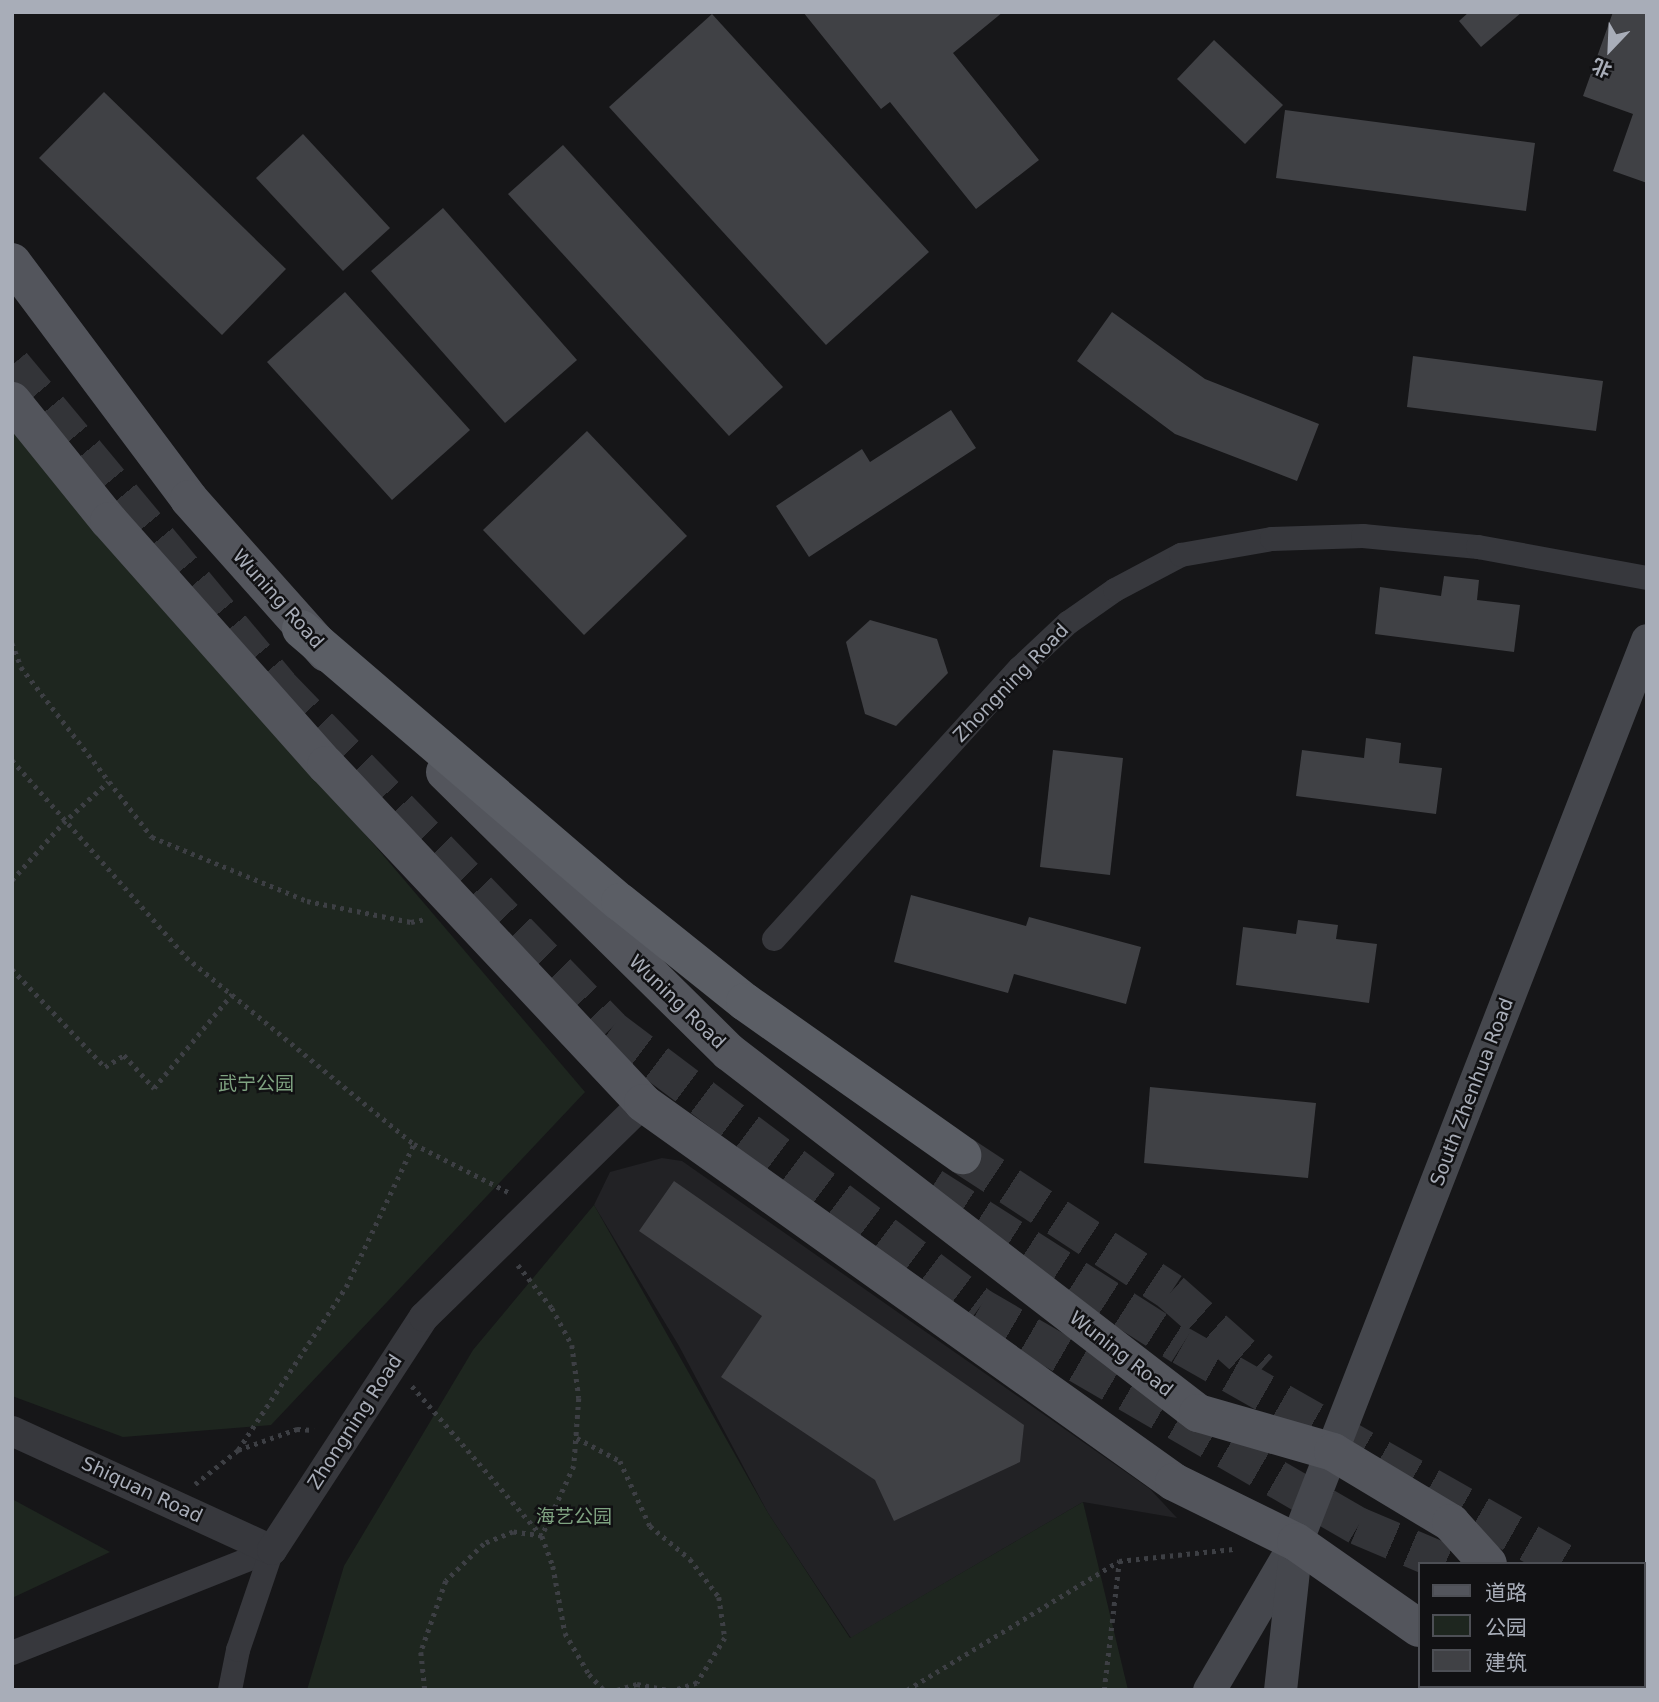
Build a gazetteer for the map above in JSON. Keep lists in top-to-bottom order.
{
  "streets": {
    "main road": ["Wuning Road", "South Zhenhua Road"],
    "street": ["Zhongning Road", "Shiquan Road"]
  },
  "crossings": [
    ["Wuning Road", "South Zhenhua Road"],
    ["Zhongning Road", "Shiquan Road"]
  ],
  "parks": ["武宁公园", "海艺公园"],
  "legend": ["道路", "公园", "建筑"],
  "north": "bottom left"
}
